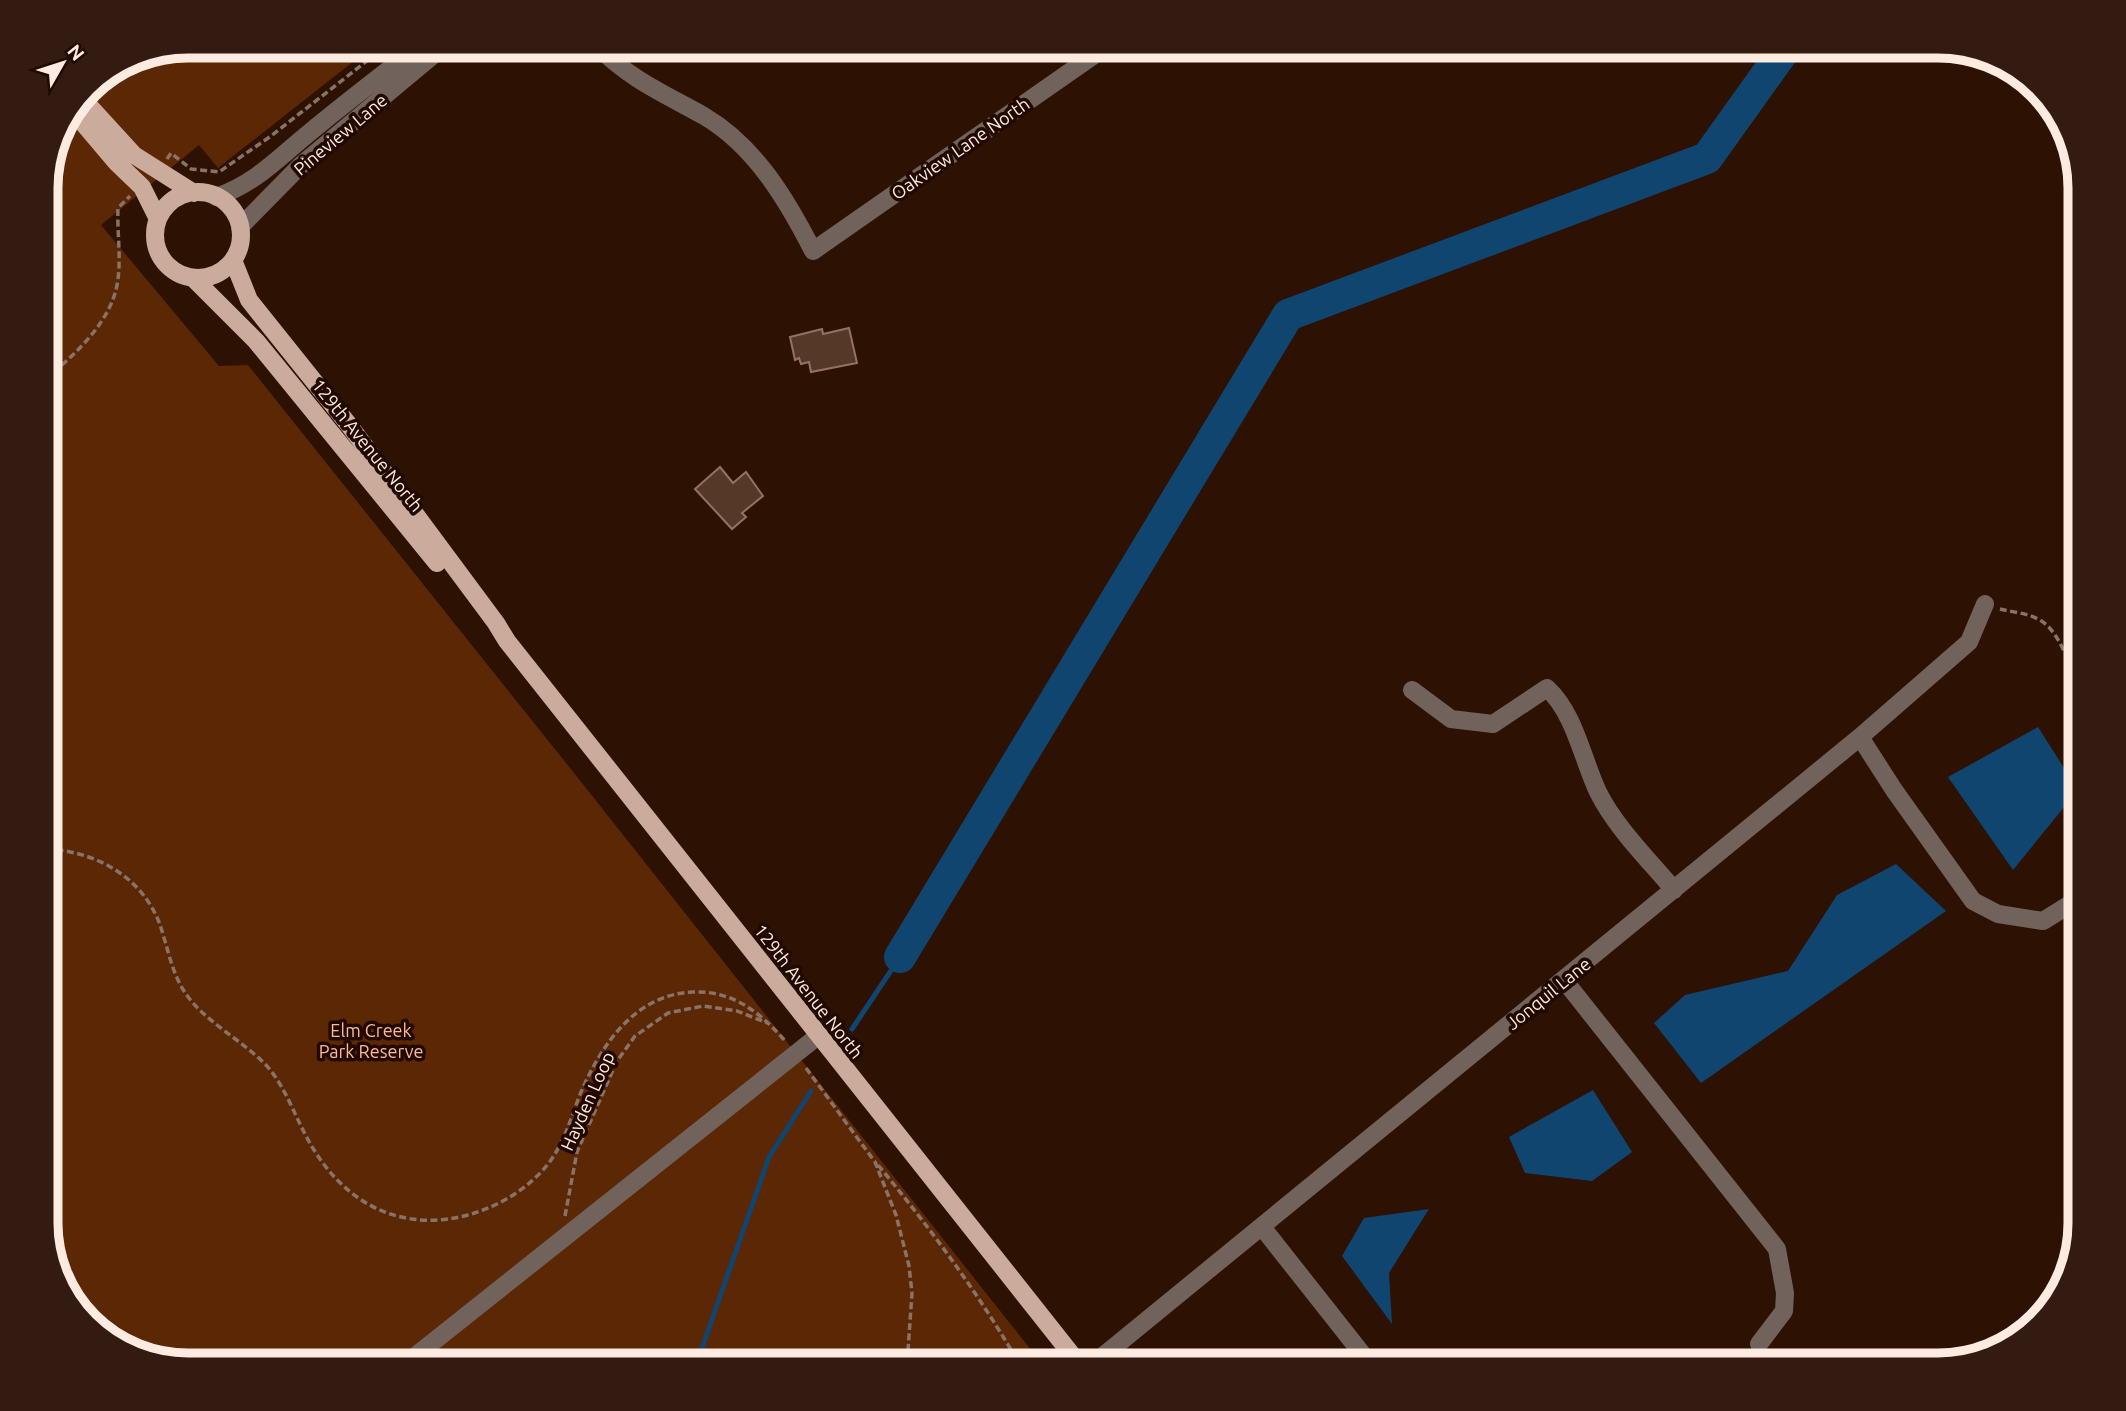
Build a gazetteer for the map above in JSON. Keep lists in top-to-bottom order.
{
  "streets": {
    "main road": ["129th Avenue North"],
    "street": ["Pineview Lane", "Oakview Lane North", "Jonquil Lane"],
    "path": ["Hayden Loop"]
  },
  "crossings": [
    ["Pineview Lane", "129th Avenue North"]
  ],
  "parks": ["Elm Creek Park Reserve"],
  "north": "top right"
}
